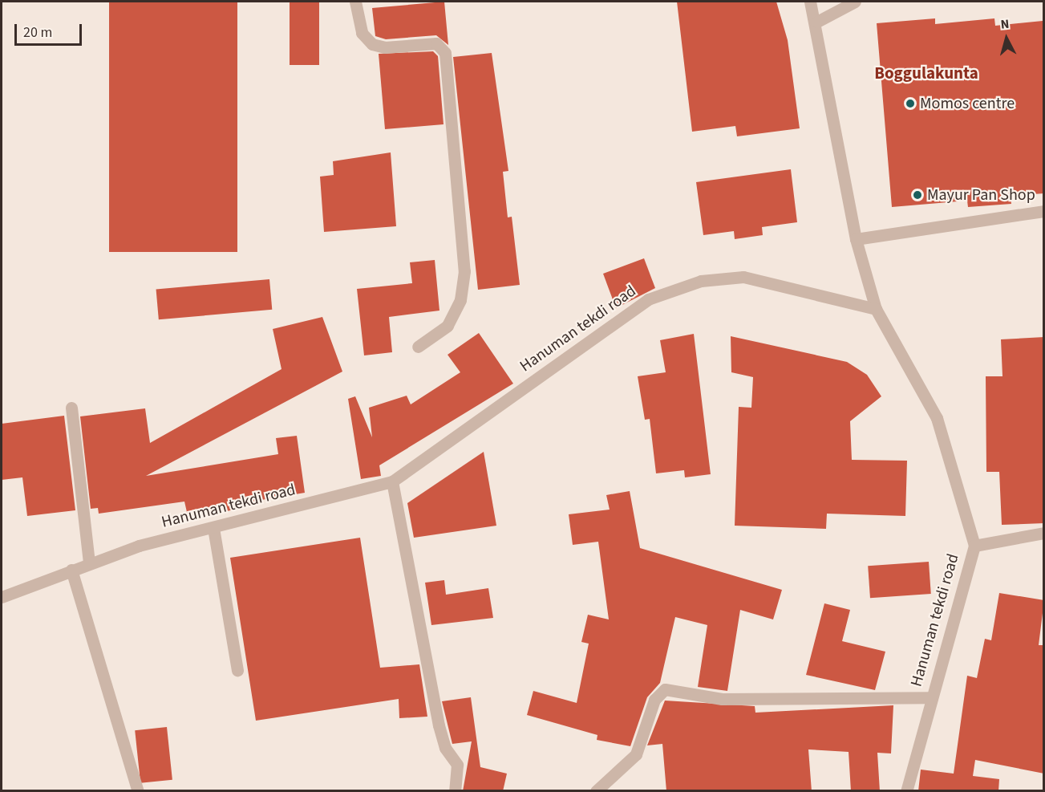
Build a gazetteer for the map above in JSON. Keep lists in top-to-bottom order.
{
  "streets": {
    "street": ["Hanuman tekdi road"]
  },
  "districts": ["Boggulakunta"],
  "places": ["Momos centre", "Mayur Pan Shop"],
  "scale_bar": "20 m",
  "north": "top"
}
